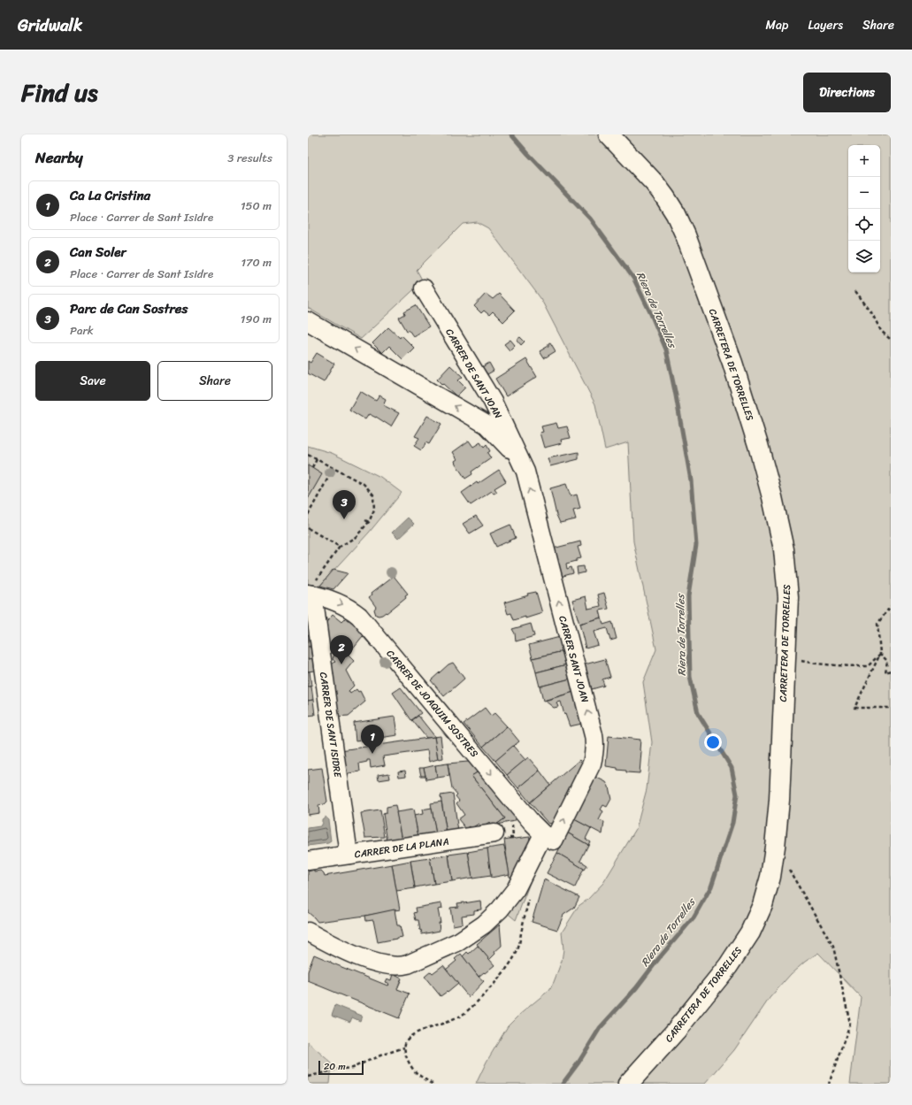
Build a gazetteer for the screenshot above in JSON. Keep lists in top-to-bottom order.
{
  "streets": {
    "main road": ["CARRETERA DE TORRELLES"],
    "street": [
      "CARRER DE SANT JOAN",
      "CARRER SANT JOAN",
      "CARRER DE JOAQUIM SOSTRES",
      "CARRER DE SANT ISIDRE",
      "CARRER DE LA PLANA"
    ]
  },
  "crossings": [
    ["CARRER DE SANT JOAN", "CARRER SANT JOAN"],
    ["CARRER SANT JOAN", "CARRER DE JOAQUIM SOSTRES"],
    ["CARRER DE JOAQUIM SOSTRES", "CARRER DE SANT ISIDRE"],
    ["CARRER DE SANT ISIDRE", "CARRER DE LA PLANA"]
  ],
  "one_way": ["CARRER SANT JOAN", "CARRER DE JOAQUIM SOSTRES"],
  "water": ["Riera de Torrelles"],
  "scale_bar": "20 m",
  "page": {
    "header": "Gridwalk",
    "nav": ["Map", "Layers", "Share"],
    "title": "Find us",
    "buttons": [
      "Directions",
      ["Save", "Share"]
    ],
    "heading": ["Nearby", "3 results"],
    "map_buttons": ["+", "−"],
    "list": [
      {
        "mark": "1",
        "name": "Ca La Cristina",
        "note": "Place · Carrer de Sant Isidre",
        "value": "150 m"
      },
      {
        "mark": "2",
        "name": "Can Soler",
        "note": "Place · Carrer de Sant Isidre",
        "value": "170 m"
      },
      {
        "mark": "3",
        "name": "Parc de Can Sostres",
        "note": "Park",
        "value": "190 m"
      }
    ],
    "pins": ["3", "2", "1"],
    "scale": "20 m"
  }
}
